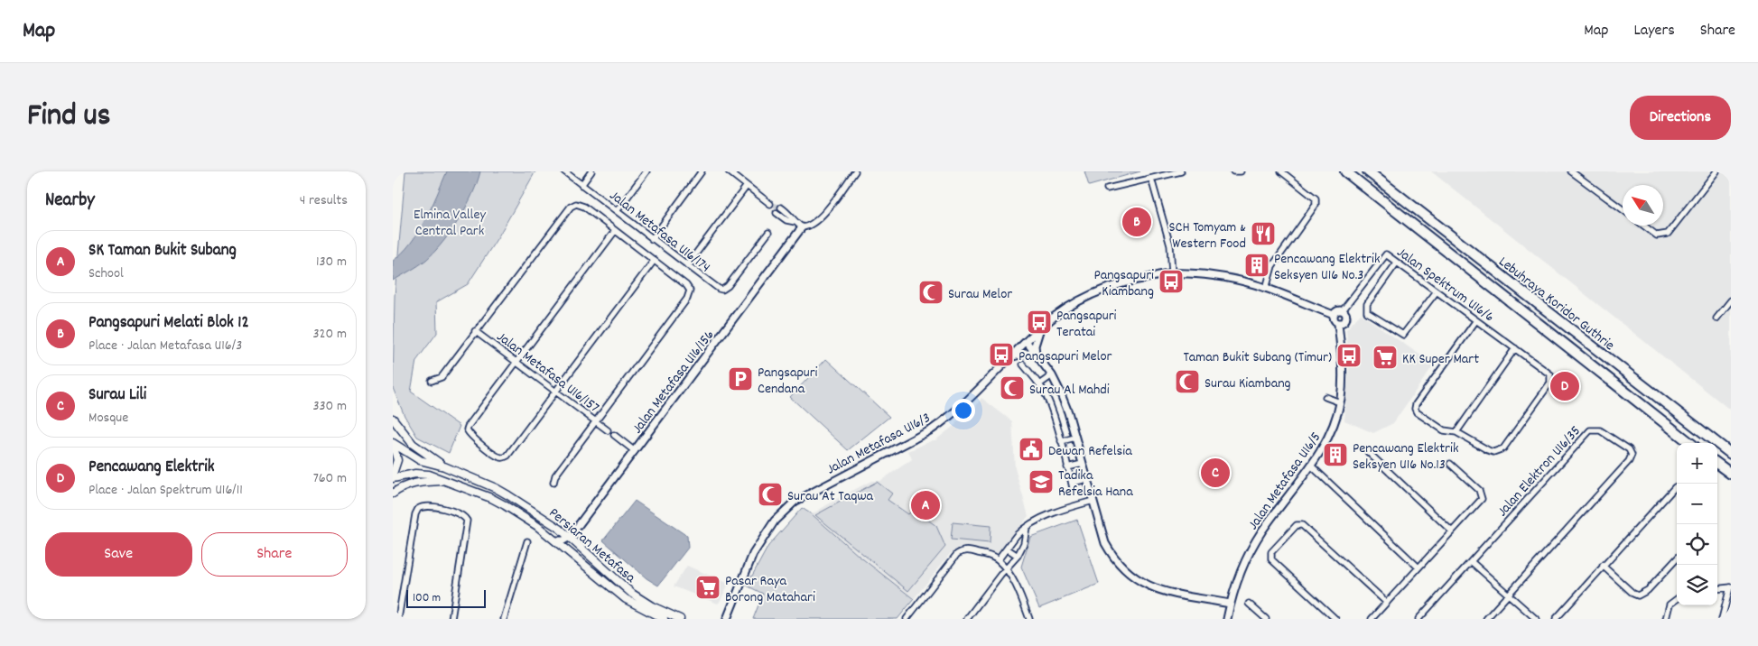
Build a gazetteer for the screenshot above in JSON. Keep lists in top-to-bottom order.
{
  "streets": {
    "highway": ["Lebuhraya Koridor Guthrie"],
    "main road": ["Persiaran Metafasa"],
    "street": [
      "Jalan Metafasa U16/174",
      "Jalan Spektrum U16/6",
      "Jalan Metafasa U16/157",
      "Jalan Metafasa U16/156",
      "Jalan Metafasa U16/3",
      "Jalan Elektron U16/35",
      "Jalan Metafasa U16/5"
    ]
  },
  "crossings": [
    ["Jalan Spektrum U16/6", "Jalan Metafasa U16/3"],
    ["Jalan Spektrum U16/6", "Jalan Metafasa U16/5"],
    ["Jalan Metafasa U16/156", "Persiaran Metafasa"],
    ["Jalan Metafasa U16/3", "Jalan Metafasa U16/5"]
  ],
  "parks": ["Elmina Valley Central Park"],
  "places": {
    "restaurant": ["SCH Tomyam & Western Food"],
    "building": ["Pencawang Elektrik Seksyen U16 No.3", "Pencawang Elektrik Seksyen U16 No.13"],
    "bus stop": [
      "Pangsapuri Kiambang",
      "Pangsapuri Teratai",
      "Pangsapuri Melor",
      "Taman Bukit Subang (Timur)"
    ],
    "mosque": [
      "Surau Melor",
      "Surau Kiambang",
      "Surau Al Mahdi",
      "Surau At Taqwa"
    ],
    "supermarket": ["KK Super Mart", "Pasar Raya Borong Matahari"],
    "parking": ["Pangsapuri Cendana"],
    "public building": ["Dewan Refelsia"],
    "school or university": ["Tadika Refelsia Hana"]
  },
  "scale_bar": "100 m",
  "north": "top left",
  "page": {
    "header": "Map",
    "nav": ["Map", "Layers", "Share"],
    "title": "Find us",
    "buttons": [
      "Directions",
      ["Save", "Share"]
    ],
    "heading": ["Nearby", "4 results"],
    "pins": [
      "B",
      "D",
      "C",
      "A"
    ],
    "list": [
      {
        "mark": "A",
        "name": "SK Taman Bukit Subang",
        "note": "School",
        "value": "130 m"
      },
      {
        "mark": "B",
        "name": "Pangsapuri Melati Blok 12",
        "note": "Place · Jalan Metafasa U16/3",
        "value": "320 m"
      },
      {
        "mark": "C",
        "name": "Surau Lili",
        "note": "Mosque",
        "value": "330 m"
      },
      {
        "mark": "D",
        "name": "Pencawang Elektrik",
        "note": "Place · Jalan Spektrum U16/11",
        "value": "760 m"
      }
    ],
    "map_buttons": ["+", "−"],
    "scale": "100 m"
  }
}
